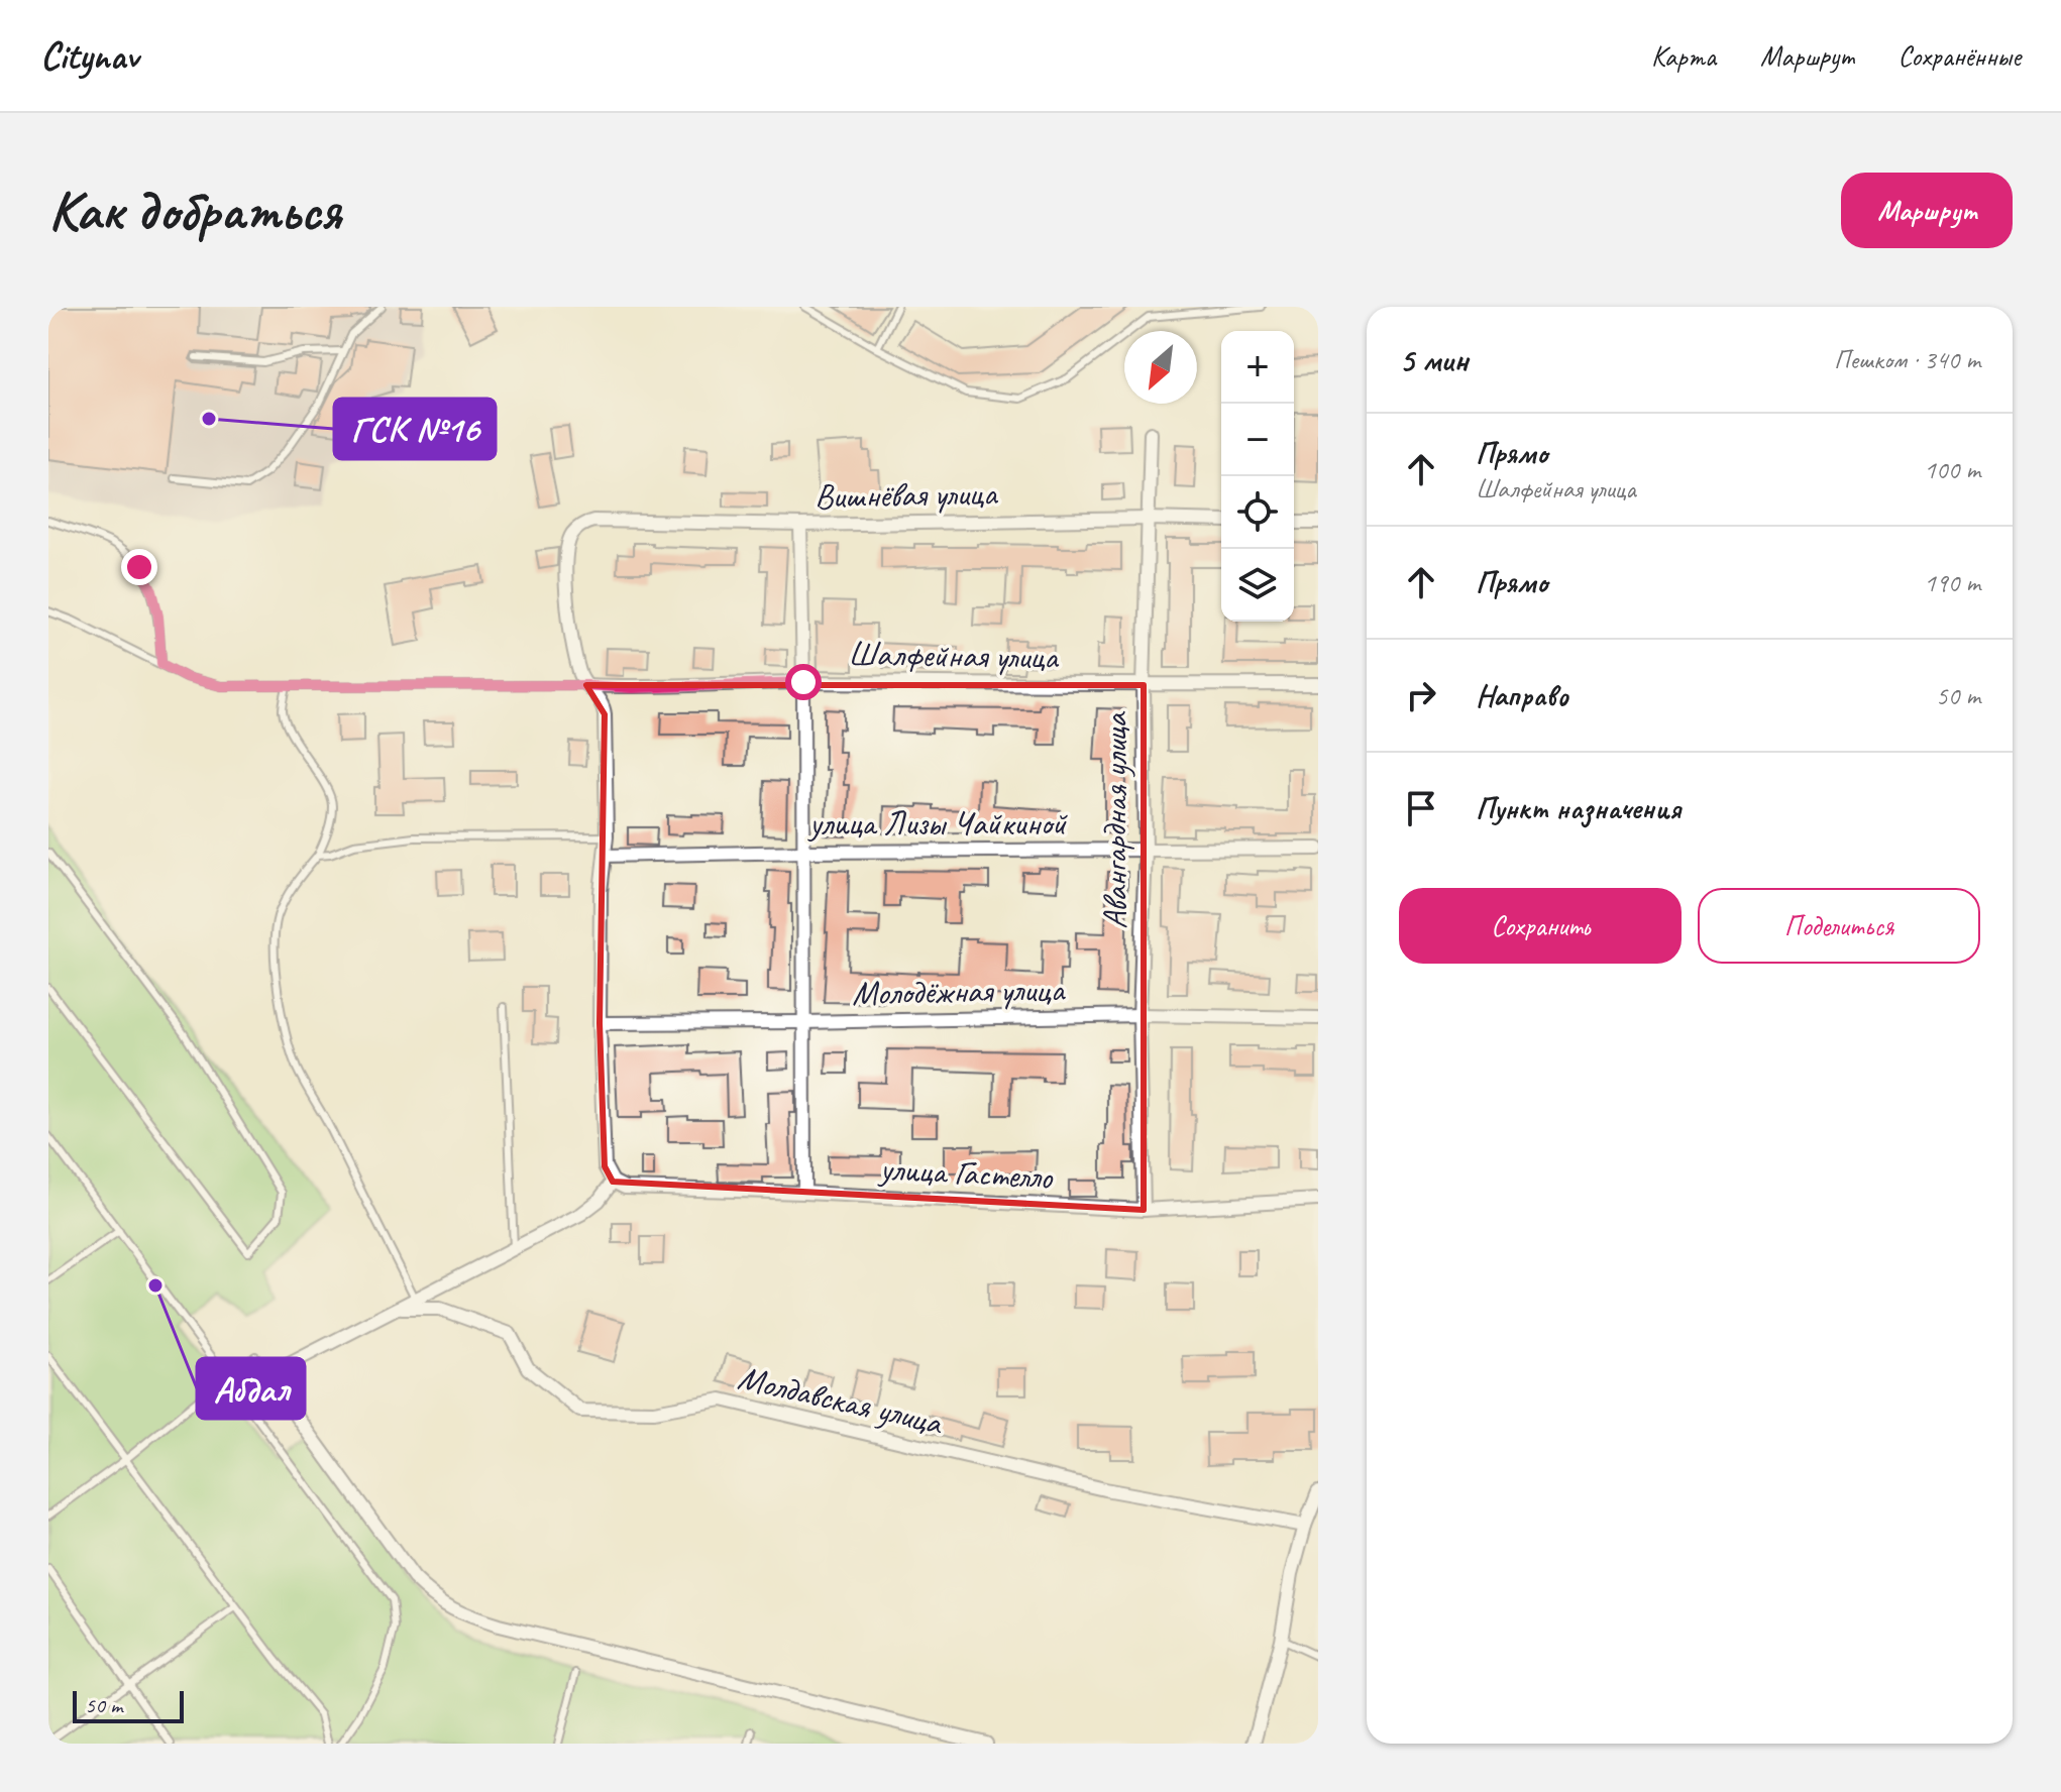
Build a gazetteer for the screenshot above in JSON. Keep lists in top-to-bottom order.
{
  "streets": {
    "street": [
      "Вишнёвая улица",
      "Шалфейная улица",
      "Авангардная улица",
      "улица Лизы Чайкиной",
      "Молодёжная улица",
      "улица Гастелло",
      "Молдавская улица"
    ]
  },
  "crossings": [
    ["Вишнёвая улица", "Шалфейная улица"],
    ["Вишнёвая улица", "Авангардная улица"],
    ["Шалфейная улица", "Авангардная улица"],
    ["Авангардная улица", "улица Лизы Чайкиной"],
    ["Авангардная улица", "Молодёжная улица"],
    ["Авангардная улица", "улица Гастелло"]
  ],
  "places": ["ГСК №16", "Абдал"],
  "scale_bar": "50 m",
  "north": "bottom left",
  "page": {
    "header": "Citynav",
    "nav": ["Карта", "Маршрут", "Сохранённые"],
    "buttons": [
      "Маршрут",
      ["Сохранить", "Поделиться"]
    ],
    "title": "Как добраться",
    "heading": ["5 мин", "Пешком · 340 m"],
    "map_buttons": ["+", "−"],
    "list": [
      ["Прямо", "Шалфейная улица", "100 m"],
      ["Прямо", "190 m"],
      ["Направо", "50 m"],
      "Пункт назначения"
    ],
    "scale": "50 m"
  }
}
